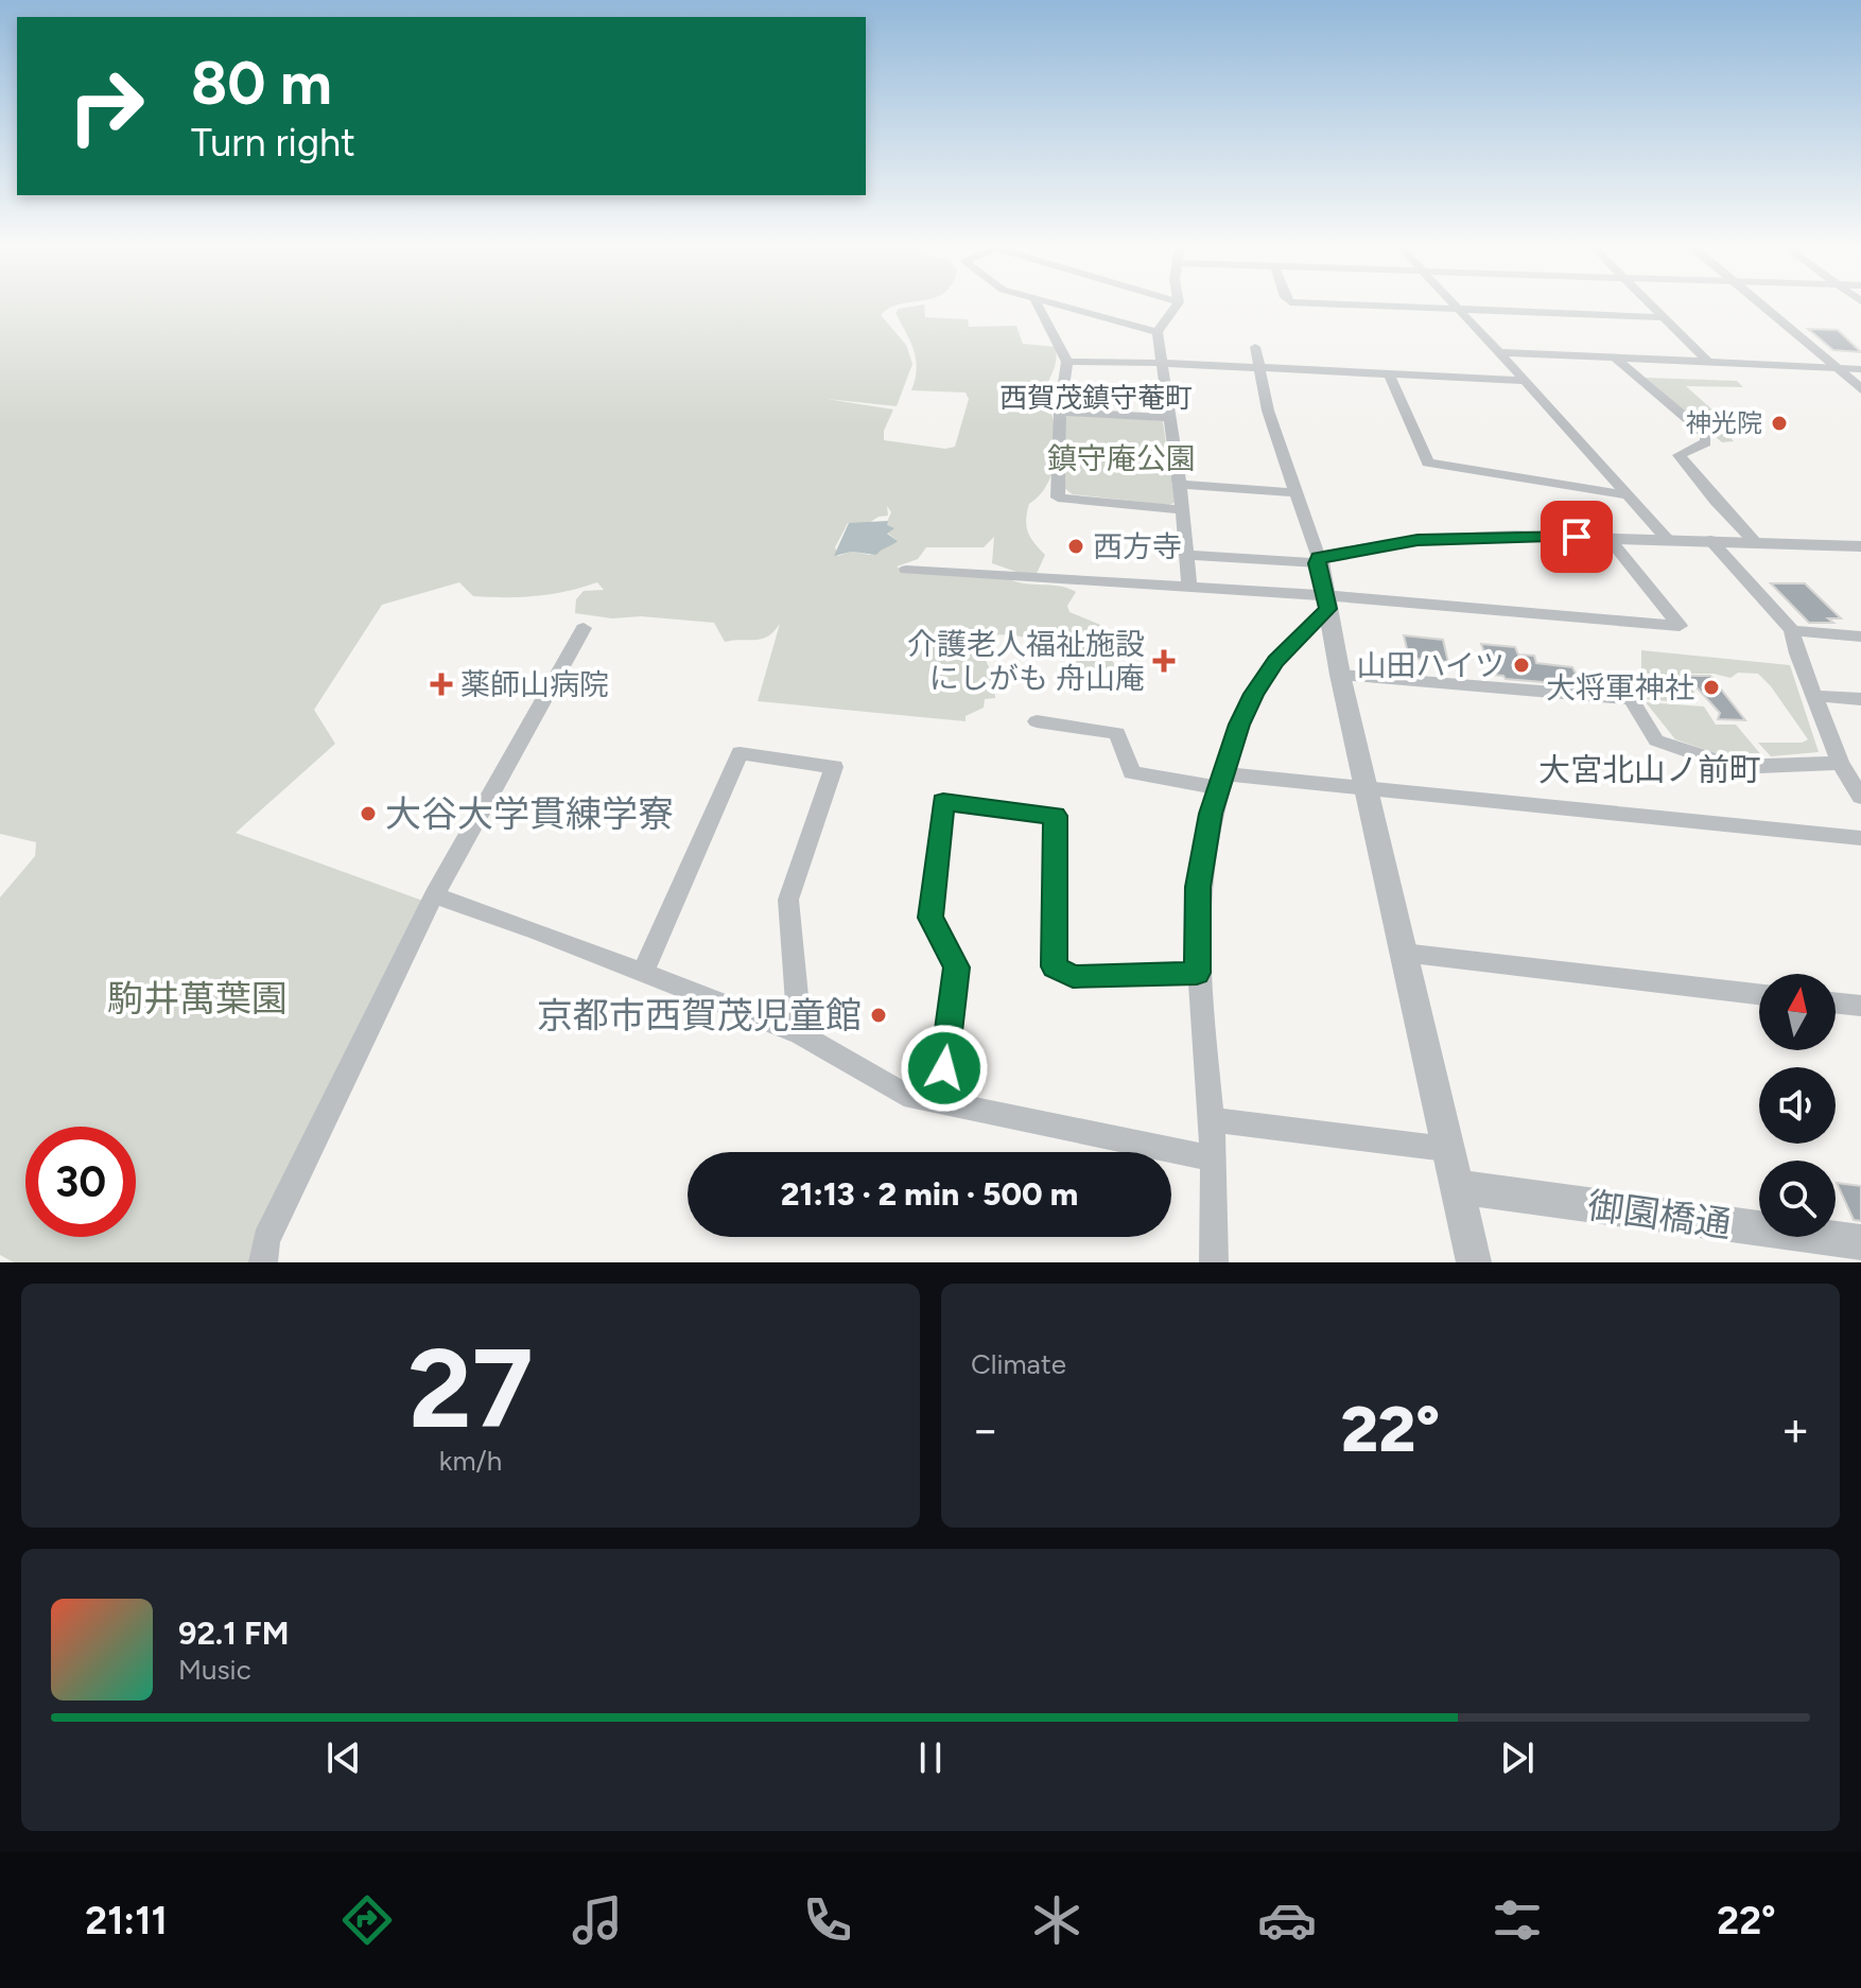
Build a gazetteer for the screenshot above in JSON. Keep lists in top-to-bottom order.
{
  "streets": {
    "street": ["御園橋通"]
  },
  "districts": ["西賀茂鎮守菴町", "大宮北山ノ前町"],
  "parks": ["鎮守庵公園", "駒井萬葉園"],
  "places": {
    "other": [
      "神光院",
      "西方寺",
      "山田ハイツ",
      "大将軍神社",
      "大谷大学貫練学寮",
      "京都市西賀茂児童館"
    ],
    "health": ["介護老人福祉施設 にしがも 舟山庵", "薬師山病院"]
  },
  "north": "top",
  "page": {
    "turn": ["80 m", "Turn right"],
    "limit": "30",
    "trip": "21:13 · 2 min · 500 m",
    "tile": [
      ["27", "km/h"],
      "Climate"
    ],
    "heat": ["−", "22°", "+"],
    "song": ["92.1 FM", "Music"],
    "tabs": ["21:11", "22°"]
  }
}
